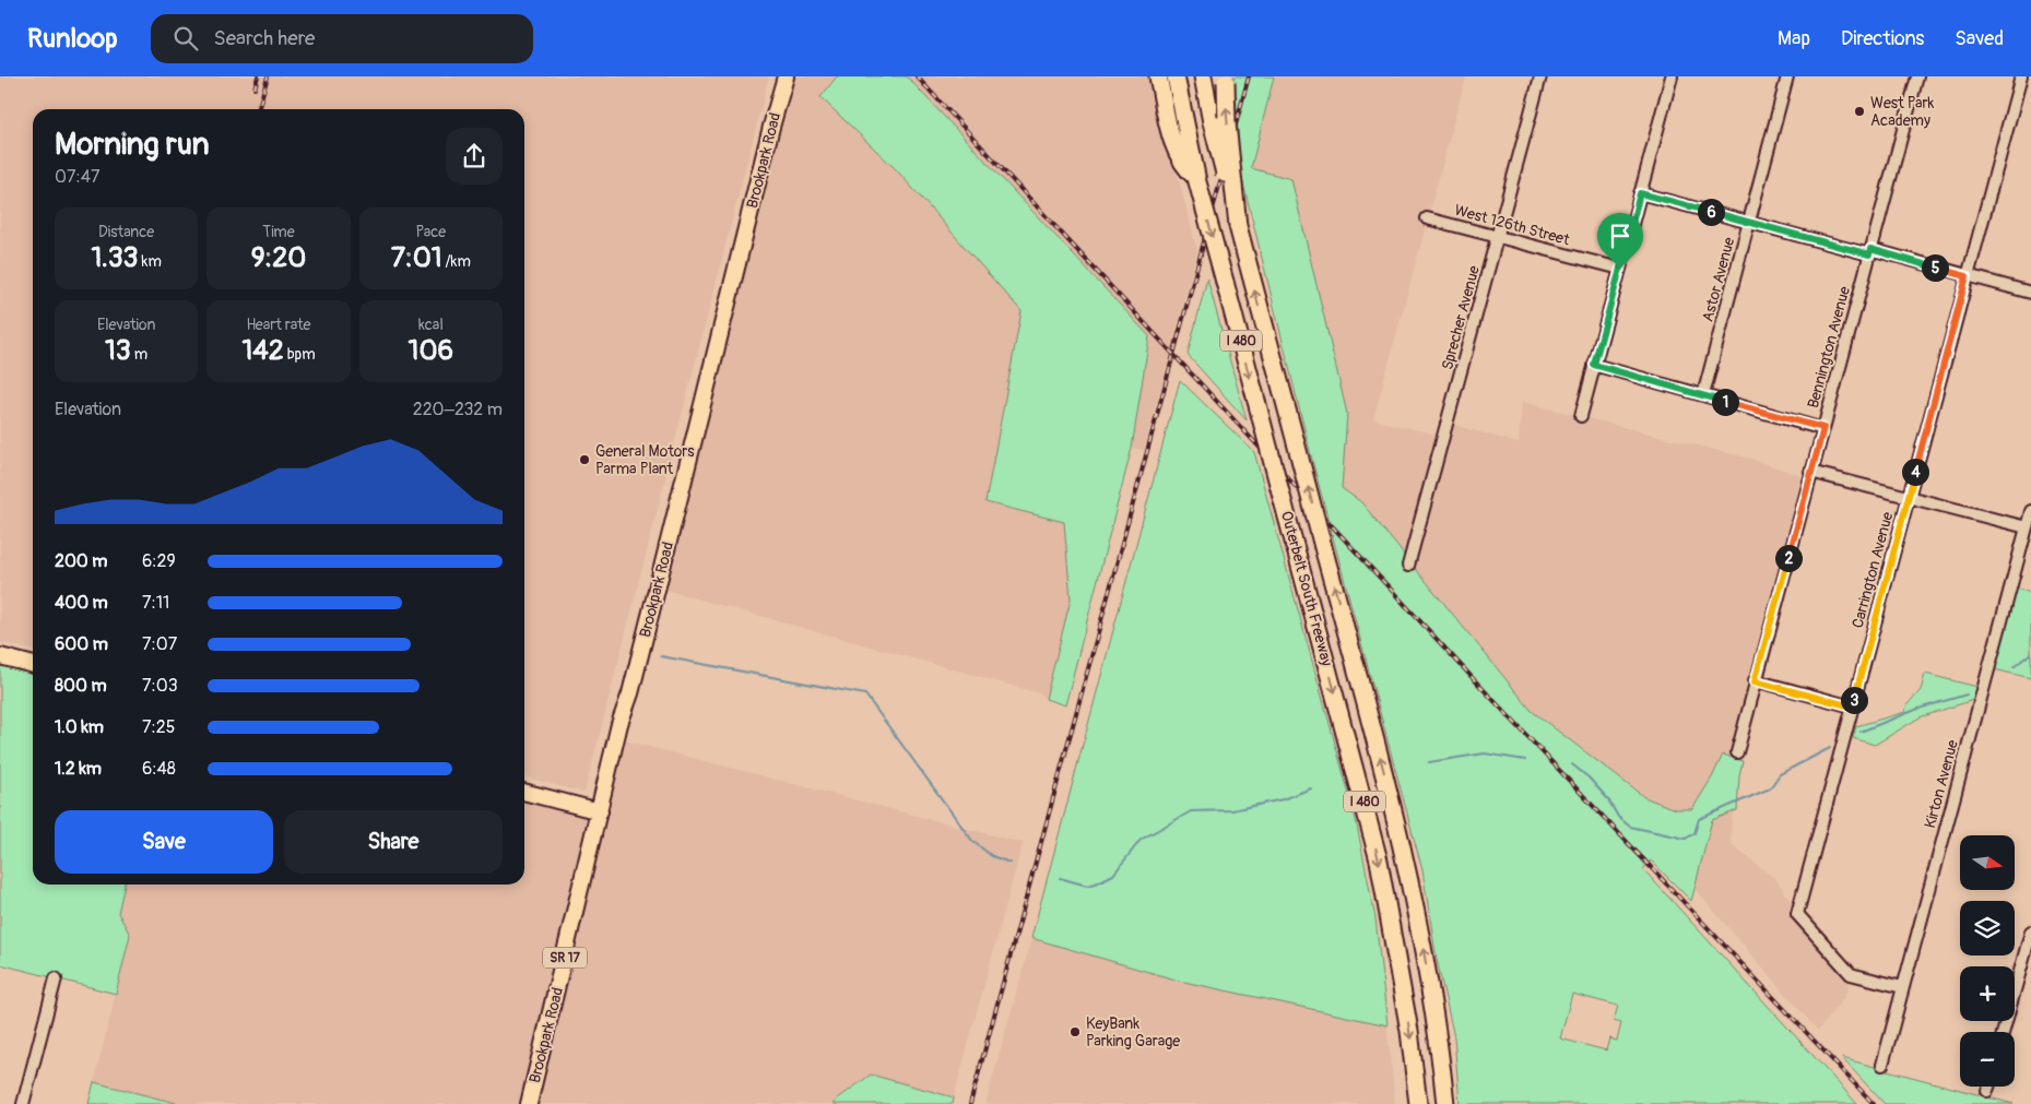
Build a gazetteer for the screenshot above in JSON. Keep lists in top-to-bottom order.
{
  "streets": {
    "highway": ["I 480", "Outerbelt South Freeway"],
    "main road": ["Brookpark Road", "SR 17"],
    "street": [
      "West 126th Street",
      "Astor Avenue",
      "Sprecher Avenue",
      "Bennington Avenue",
      "Carrington Avenue",
      "Kirton Avenue"
    ]
  },
  "crossings": [
    ["West 126th Street", "Sprecher Avenue"],
    ["Carrington Avenue", "Kirton Avenue"]
  ],
  "places": ["West Park Academy", "General Motors Parma Plant", "KeyBank Parking Garage"],
  "north": "right",
  "page": {
    "header": "Runloop",
    "search": "Search here",
    "nav": ["Map", "Directions", "Saved"],
    "heading": ["Morning run", "07:47"],
    "pins": [
      "6",
      "5",
      "1",
      "4",
      "2",
      "3"
    ],
    "stats": [
      ["Distance", "1.33 km"],
      ["Time", "9:20"],
      ["Pace", "7:01 /km"],
      ["Elevation", "13 m"],
      ["Heart rate", "142 bpm"],
      ["kcal", "106"]
    ],
    "chart": ["Elevation", "220–232 m"],
    "list": [
      {
        "name": "200 m",
        "note": "6:29"
      },
      {
        "name": "400 m",
        "note": "7:11"
      },
      {
        "name": "600 m",
        "note": "7:07"
      },
      {
        "name": "800 m",
        "note": "7:03"
      },
      {
        "name": "1.0 km",
        "note": "7:25"
      },
      {
        "name": "1.2 km",
        "note": "6:48"
      }
    ],
    "buttons": ["Save", "Share"],
    "map_buttons": ["+", "−"]
  }
}
